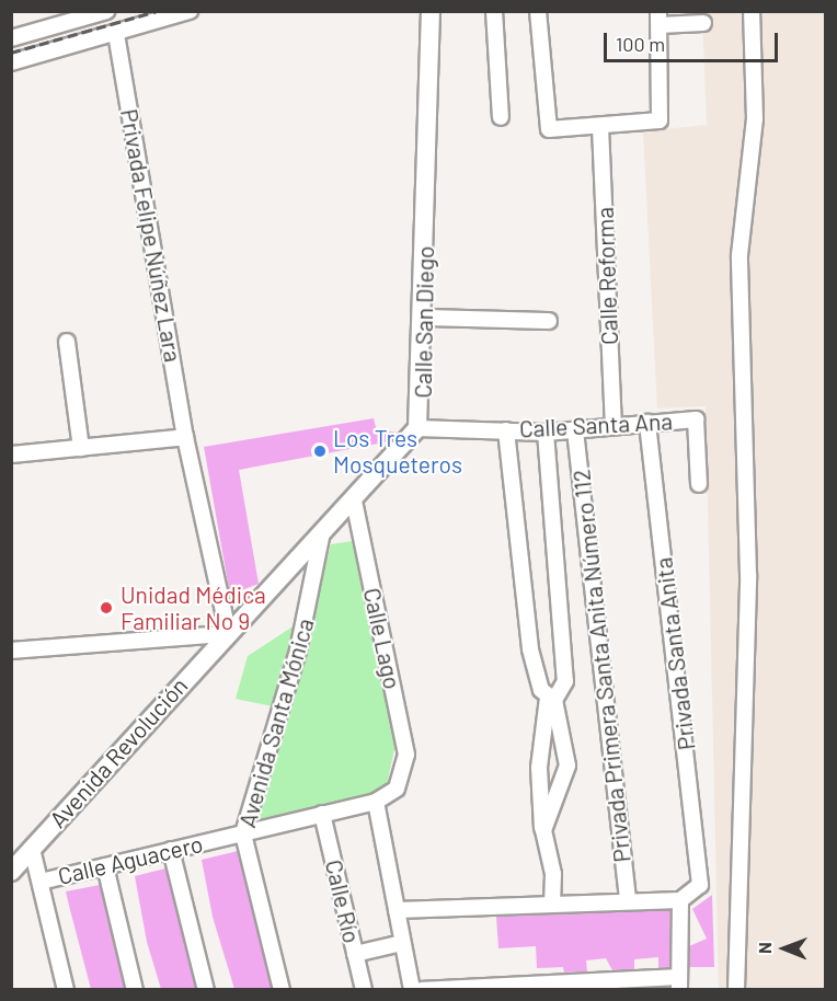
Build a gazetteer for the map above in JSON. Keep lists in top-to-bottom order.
{
  "streets": {
    "main road": ["Calle San Diego", "Avenida Revolución"],
    "street": [
      "Privada Felipe Núñez Lara",
      "Calle Reforma",
      "Calle Santa Ana",
      "Calle Lago",
      "Privada Santa Anita",
      "Privada Primera Santa Anita Número 112",
      "Avenida Santa Mónica",
      "Calle Aguacero",
      "Calle Río"
    ]
  },
  "crossings": [
    ["Privada Felipe Núñez Lara", "Calle San Diego"],
    ["Privada Felipe Núñez Lara", "Avenida Revolución"],
    ["Calle Reforma", "Calle Santa Ana"],
    ["Calle San Diego", "Calle Santa Ana"],
    ["Calle San Diego", "Calle Lago"],
    ["Calle San Diego", "Avenida Santa Mónica"],
    ["Calle San Diego", "Avenida Revolución"],
    ["Calle Santa Ana", "Privada Santa Anita"],
    ["Calle Santa Ana", "Privada Primera Santa Anita Número 112"],
    ["Calle Lago", "Calle Aguacero"],
    ["Avenida Santa Mónica", "Calle Aguacero"],
    ["Calle Aguacero", "Calle Río"]
  ],
  "places": ["Los Tres Mosqueteros", "Unidad Médica Familiar No 9"],
  "scale_bar": "100 m",
  "north": "left"
}
